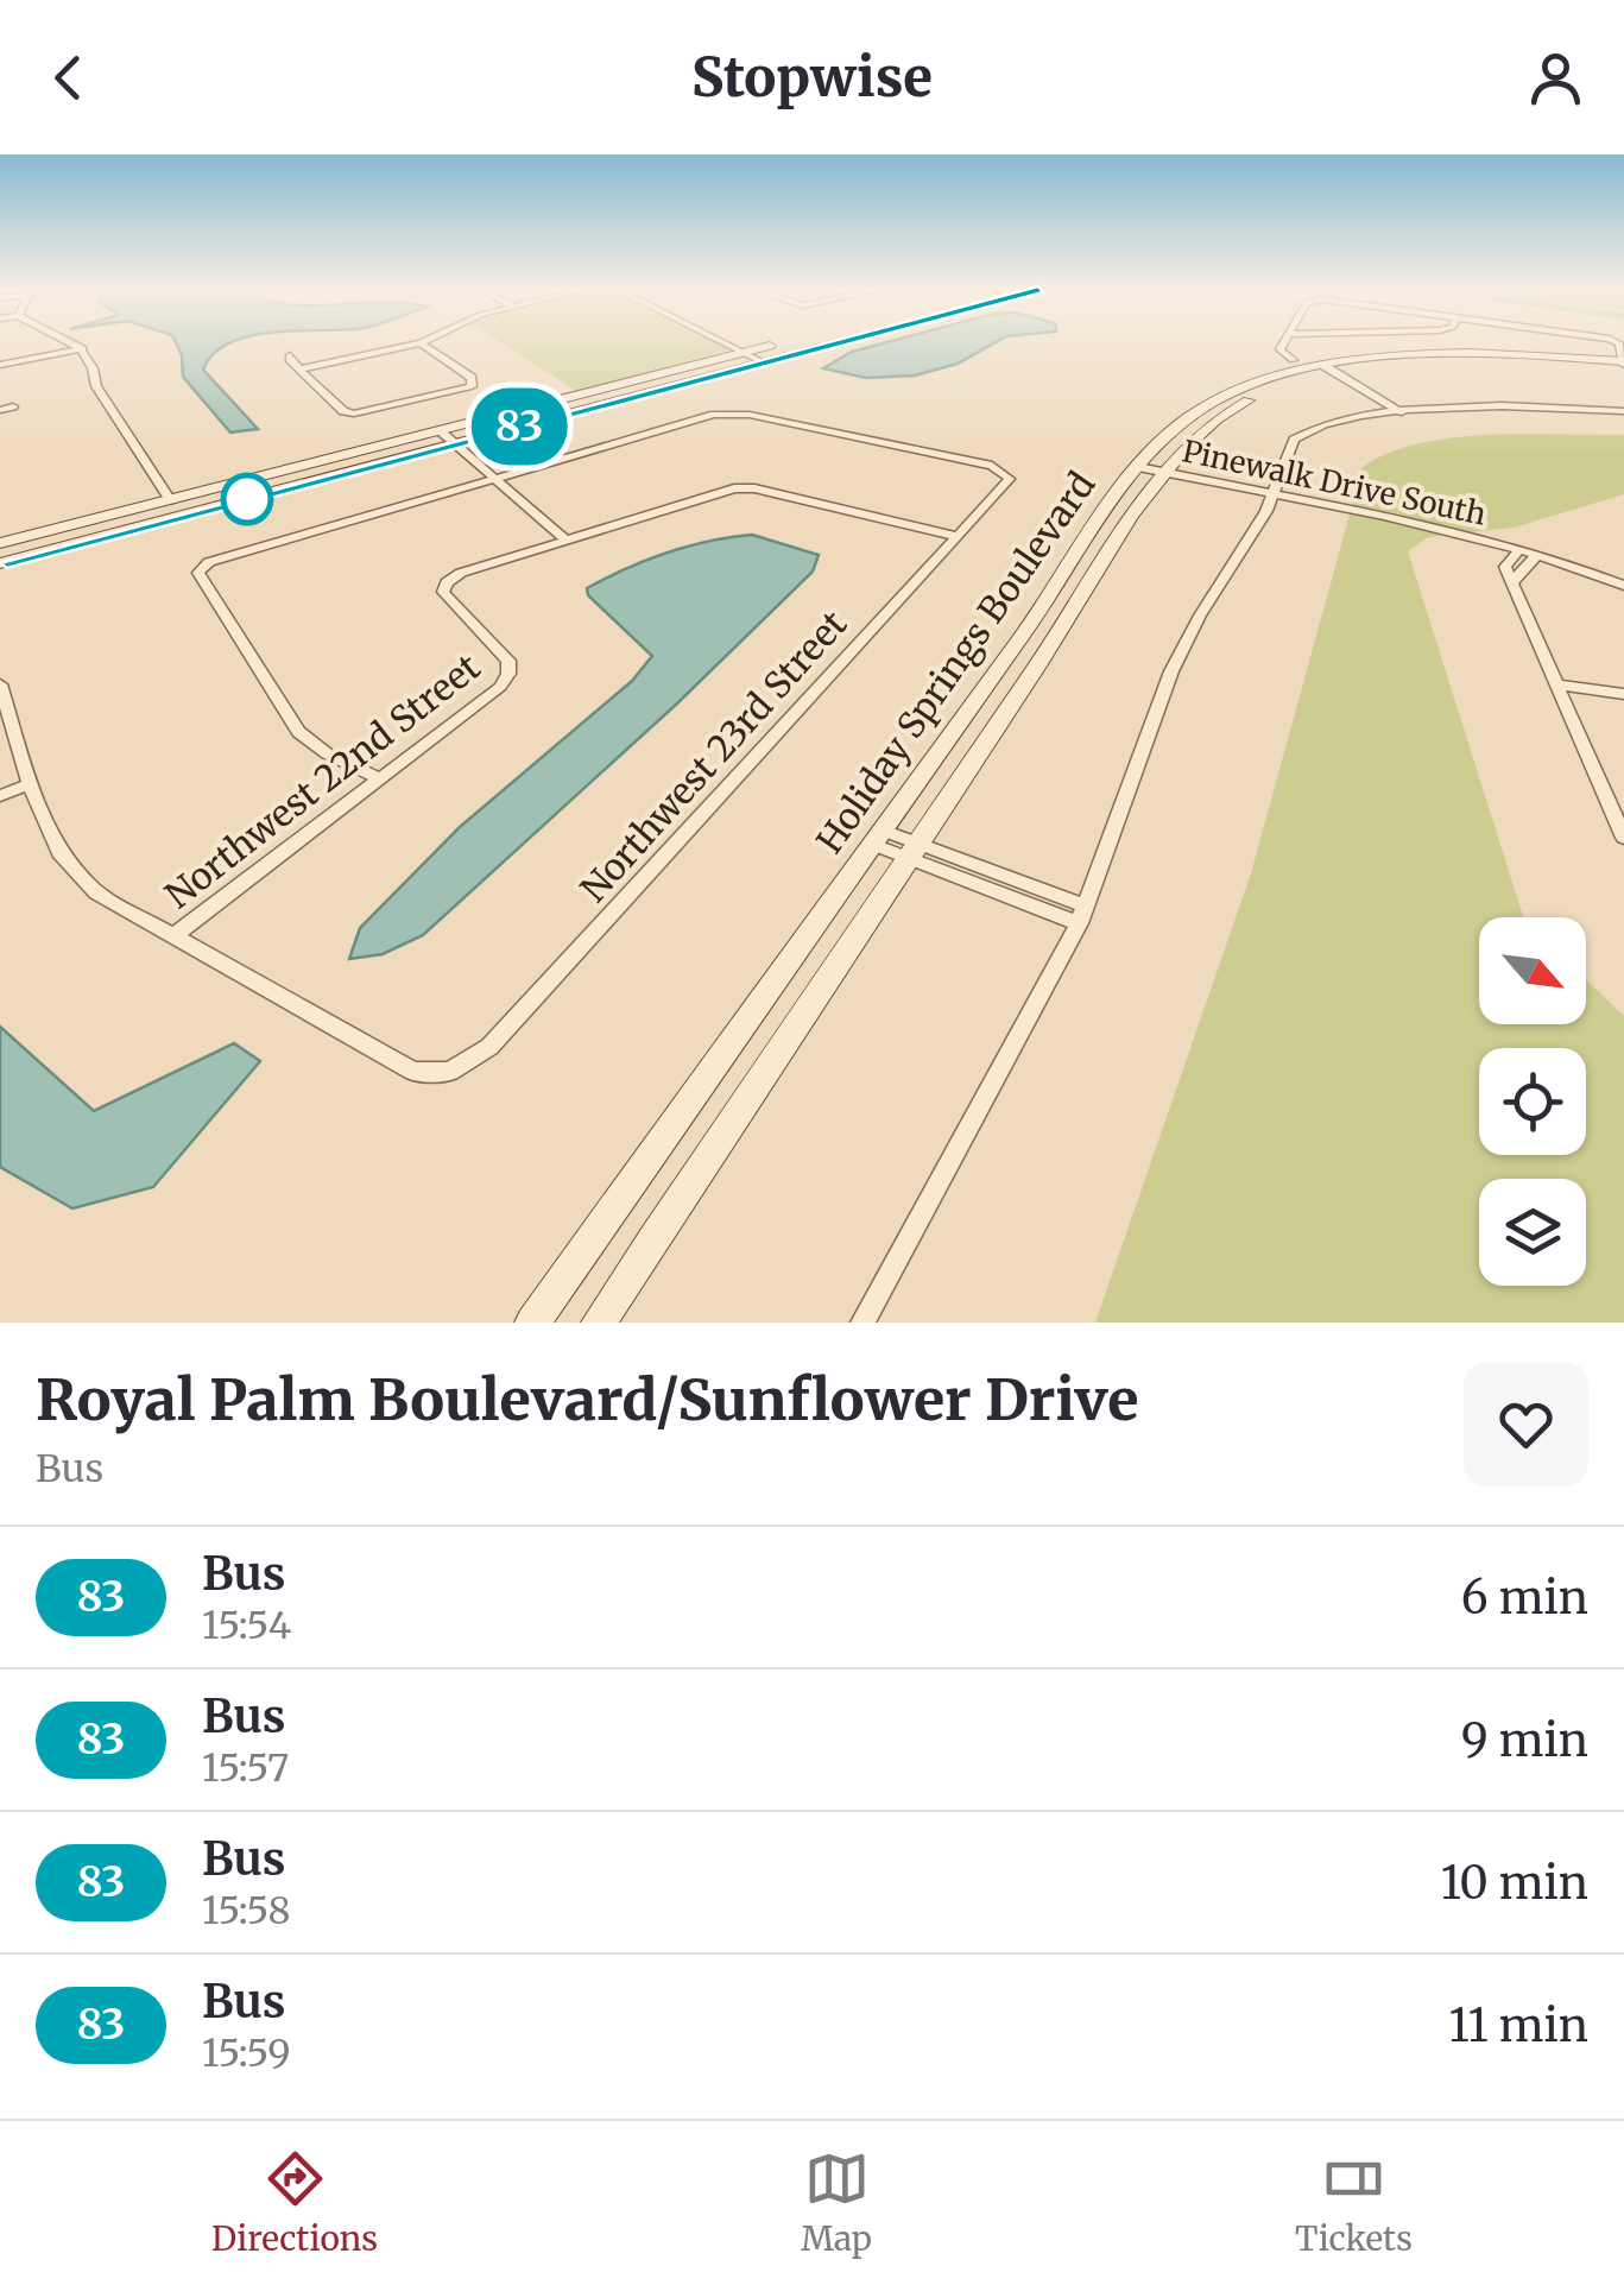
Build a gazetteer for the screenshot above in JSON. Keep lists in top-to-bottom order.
{
  "streets": {
    "street": [
      "Pinewalk Drive South",
      "Holiday Springs Boulevard",
      "Northwest 23rd Street",
      "Northwest 22nd Street"
    ]
  },
  "crossings": [
    ["Pinewalk Drive South", "Holiday Springs Boulevard"],
    ["Northwest 23rd Street", "Northwest 22nd Street"]
  ],
  "lines": ["bus line 83"],
  "north": "bottom right",
  "page": {
    "header": "Stopwise",
    "on_map": "83",
    "heading": ["Royal Palm Boulevard/Sunflower Drive", "Bus"],
    "list": [
      {
        "mark": "83",
        "name": "Bus",
        "note": "15:54",
        "value": "6 min"
      },
      {
        "mark": "83",
        "name": "Bus",
        "note": "15:57",
        "value": "9 min"
      },
      {
        "mark": "83",
        "name": "Bus",
        "note": "15:58",
        "value": "10 min"
      },
      {
        "mark": "83",
        "name": "Bus",
        "note": "15:59",
        "value": "11 min"
      }
    ],
    "tabs": ["Directions", "Map", "Tickets"]
  }
}
